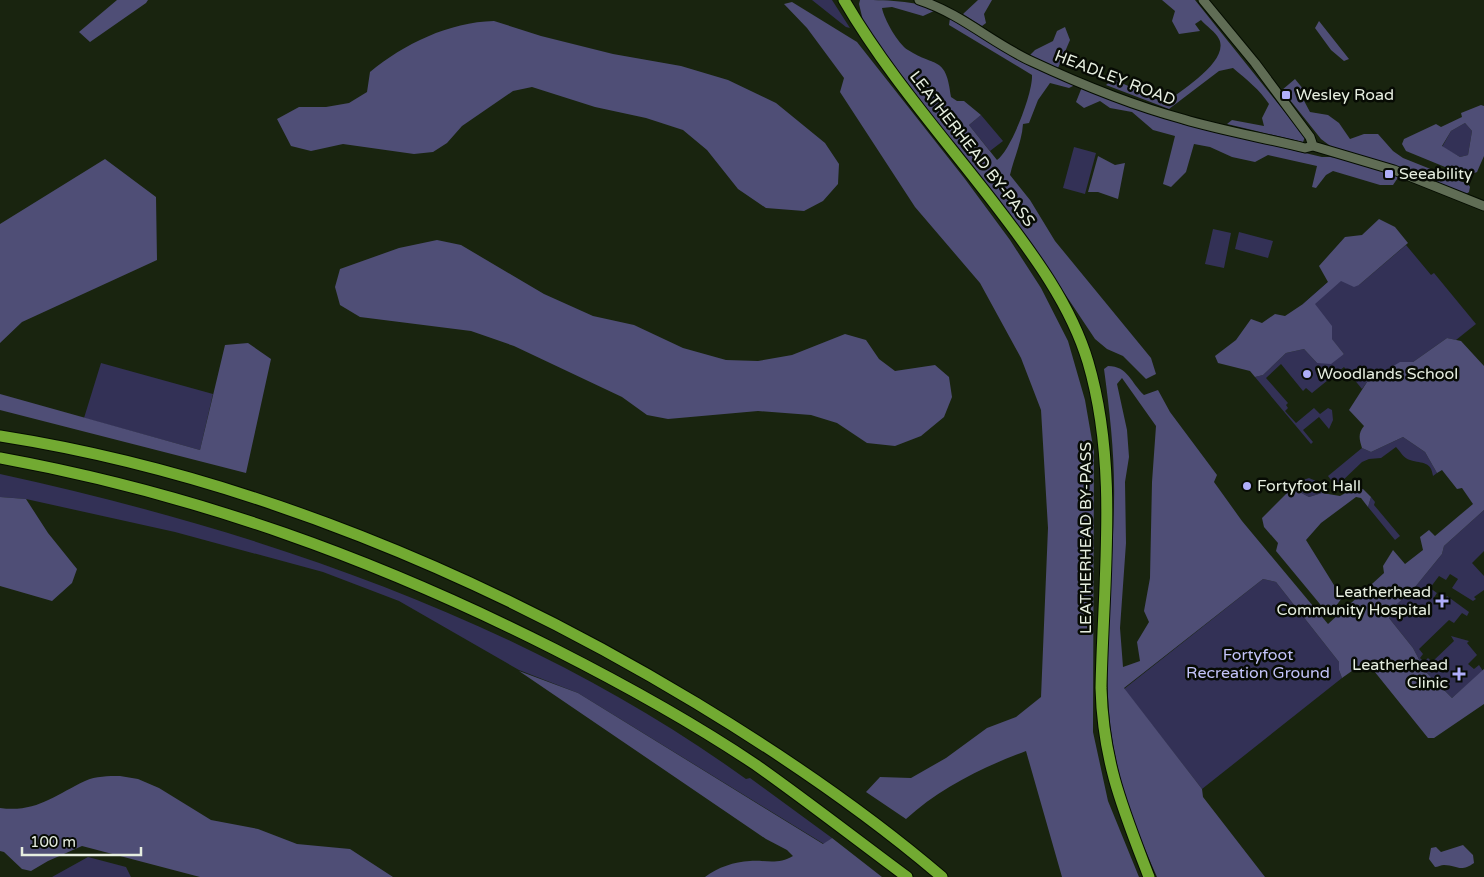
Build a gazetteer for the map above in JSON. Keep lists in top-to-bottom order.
{
  "streets": {
    "highway": ["LEATHERHEAD BY-PASS"],
    "street": ["HEADLEY ROAD"]
  },
  "parks": ["Fortyfoot Recreation Ground"],
  "places": {
    "transit": ["Wesley Road", "Seeability"],
    "other": ["Woodlands School", "Fortyfoot Hall"],
    "health": ["Leatherhead Community Hospital", "Leatherhead Clinic"]
  },
  "scale_bar": "100 m"
}
